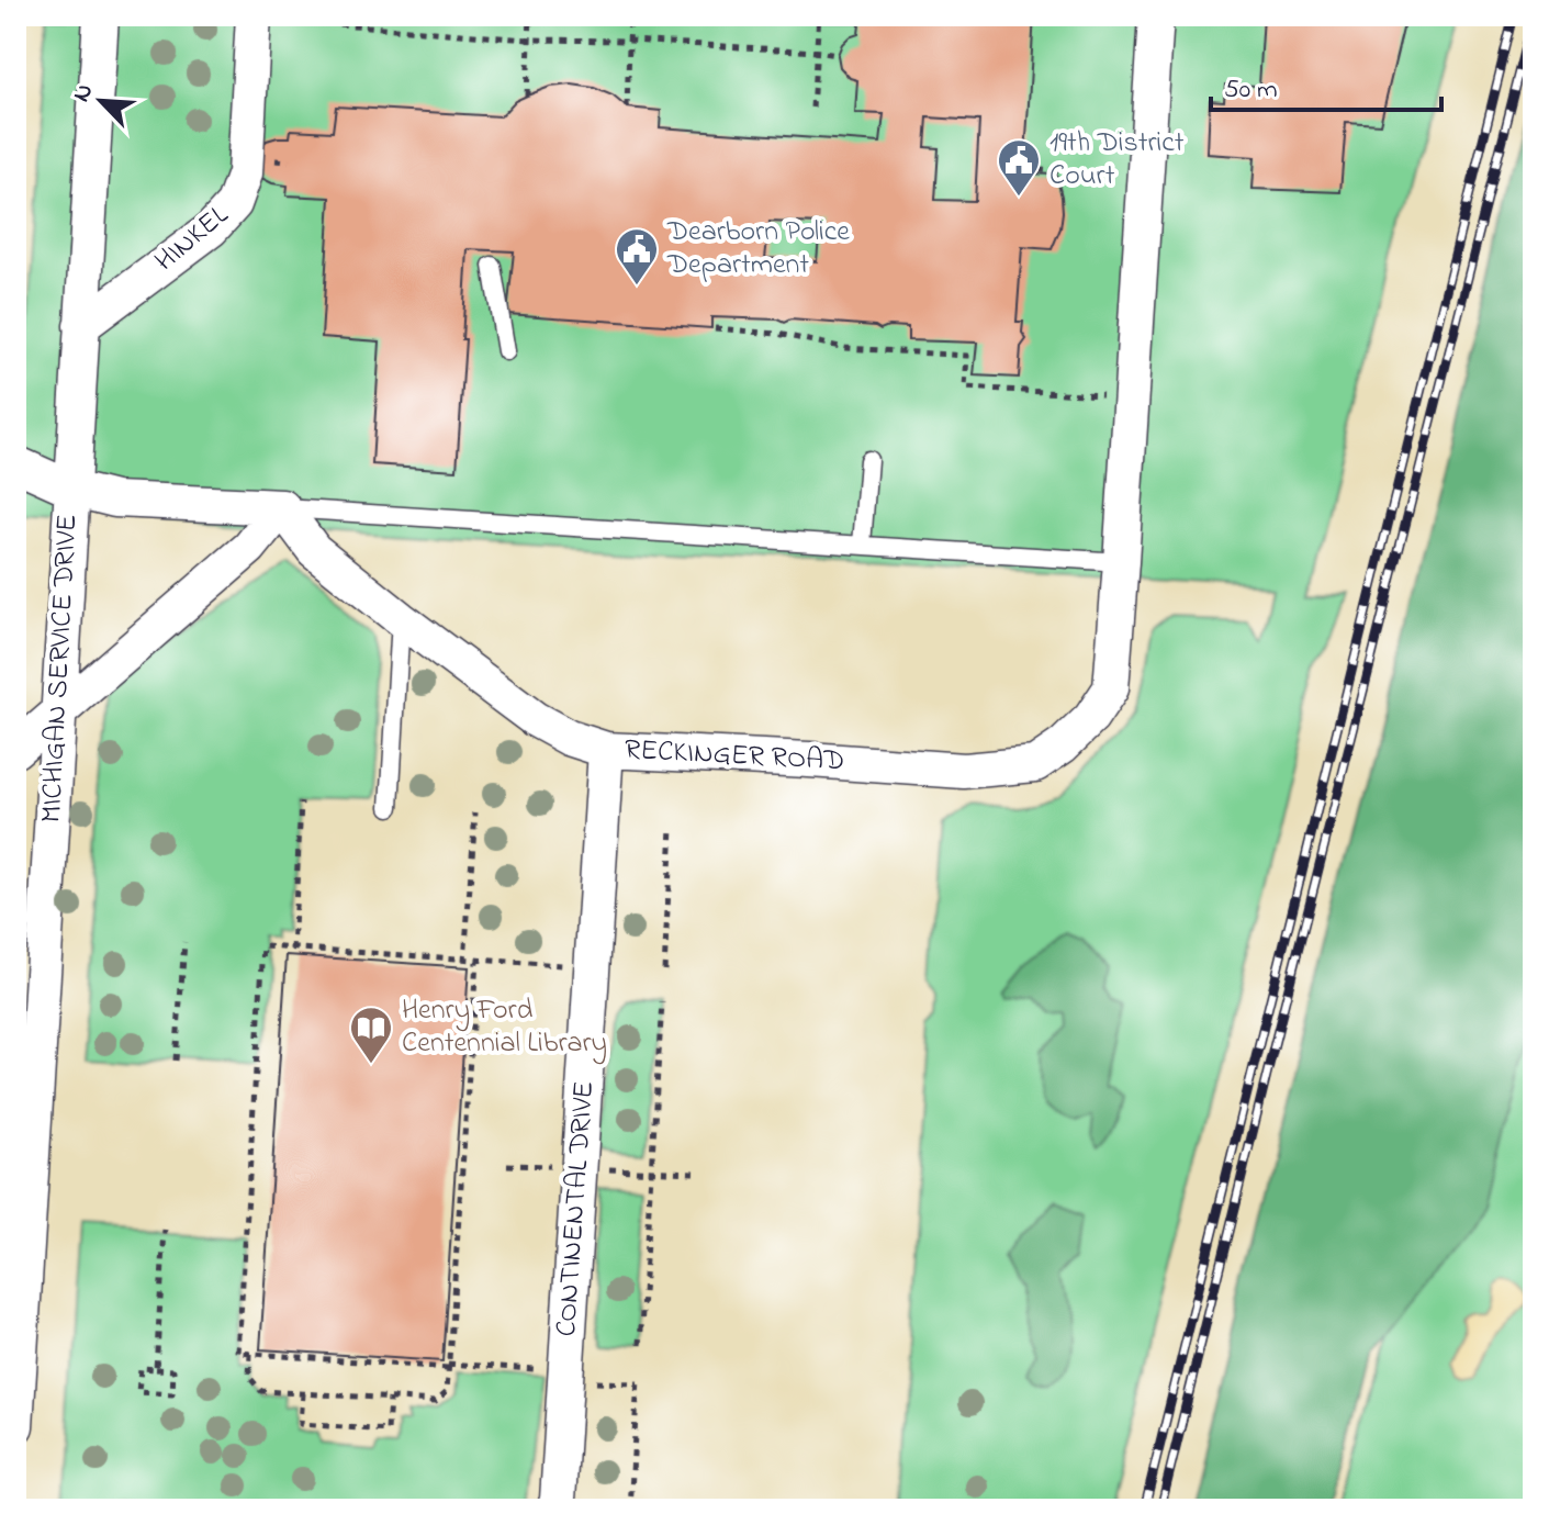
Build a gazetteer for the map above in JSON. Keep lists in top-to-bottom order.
{
  "streets": {
    "street": [
      "HINKEL",
      "MICHIGAN SERVICE DRIVE",
      "RECKINGER ROAD",
      "CONTINENTAL DRIVE"
    ]
  },
  "crossings": [
    ["HINKEL", "MICHIGAN SERVICE DRIVE"],
    ["RECKINGER ROAD", "CONTINENTAL DRIVE"]
  ],
  "places": {
    "public building": ["19th District Court", "Dearborn Police Department"],
    "library": ["Henry Ford Centennial Library"]
  },
  "scale_bar": "50 m",
  "north": "top left"
}
